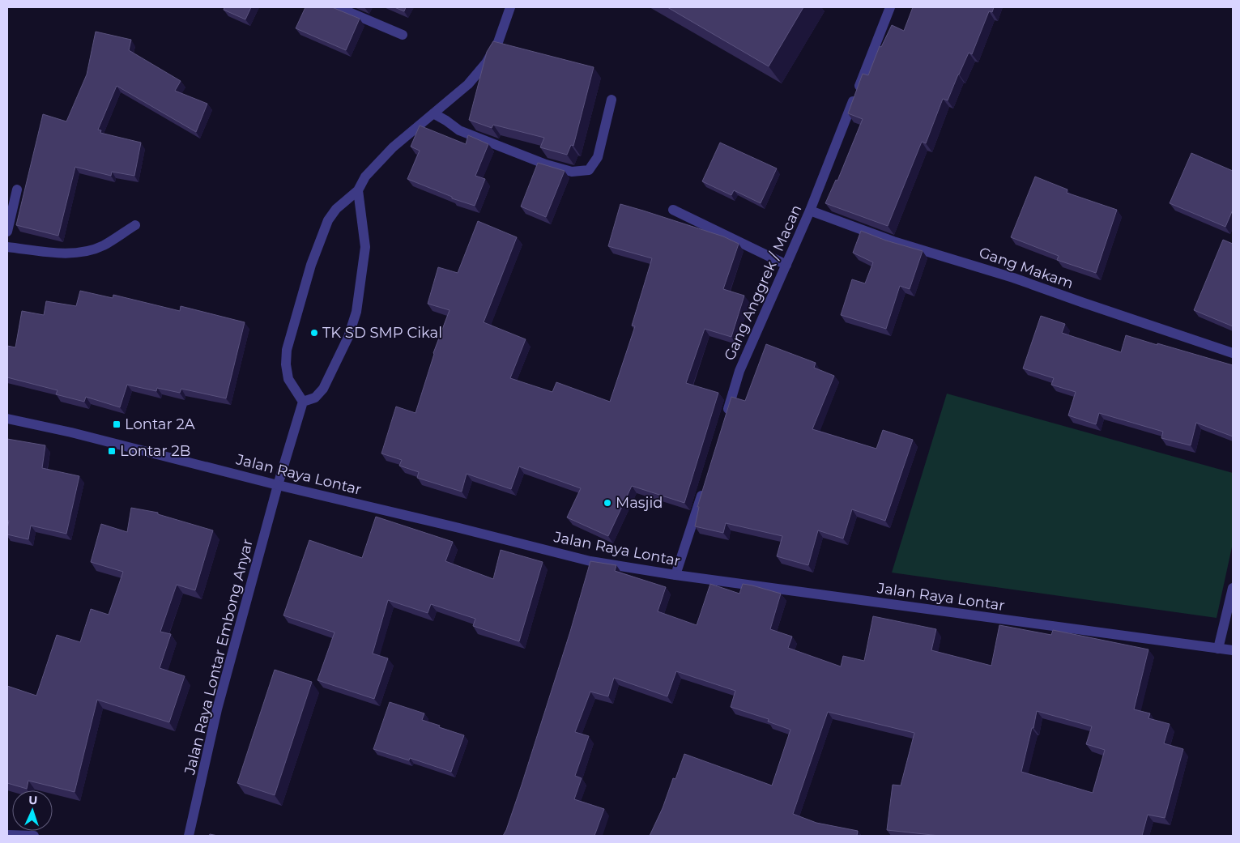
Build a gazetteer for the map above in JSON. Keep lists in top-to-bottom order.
{
  "streets": {
    "street": [
      "Gang Makam",
      "Gang Anggrek / Macan",
      "Jalan Raya Lontar",
      "Jalan Raya Lontar Embong Anyar"
    ]
  },
  "crossings": [
    ["Gang Makam", "Gang Anggrek / Macan"],
    ["Jalan Raya Lontar", "Jalan Raya Lontar Embong Anyar"]
  ],
  "places": {
    "other": ["TK SD SMP Cikal", "Masjid"],
    "transit": ["Lontar 2A", "Lontar 2B"]
  },
  "north": "top"
}
